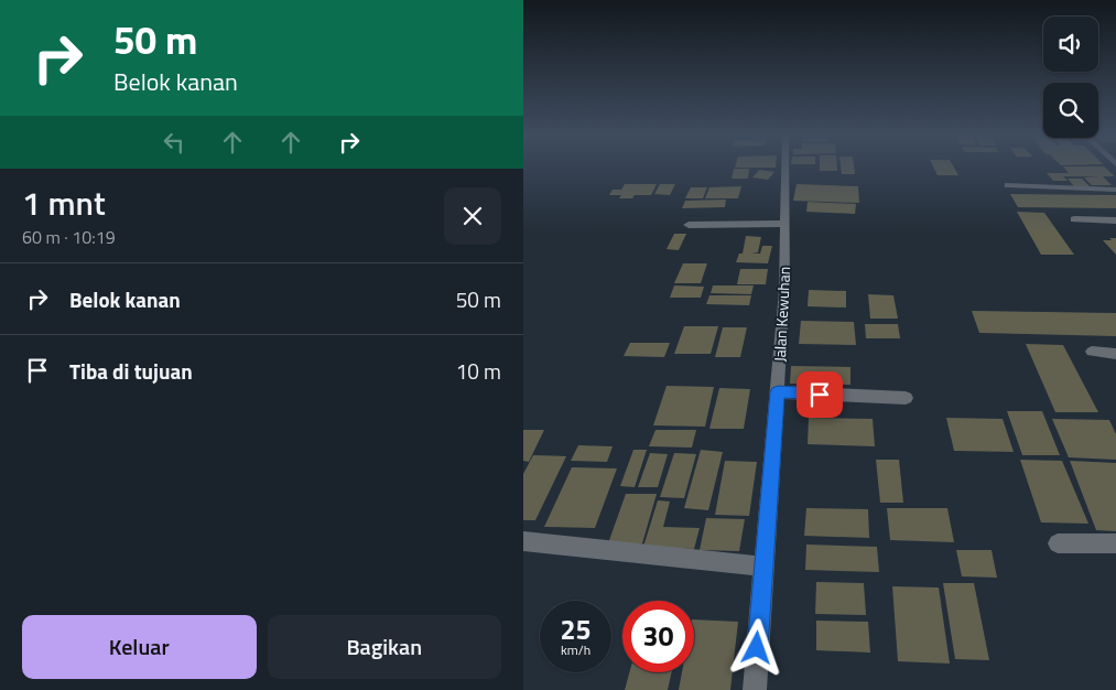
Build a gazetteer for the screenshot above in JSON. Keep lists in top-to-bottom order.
{
  "streets": {
    "street": ["Jalan Kewuhan"]
  },
  "page": {
    "turn": ["50 m", "Belok kanan"],
    "heading": ["1 mnt", "60 m · 10:19"],
    "list": [
      {
        "name": "Belok kanan",
        "value": "50 m"
      },
      {
        "name": "Tiba di tujuan",
        "value": "10 m"
      }
    ],
    "speed": "25 km/h",
    "limit": "30",
    "buttons": ["Keluar", "Bagikan"]
  }
}
